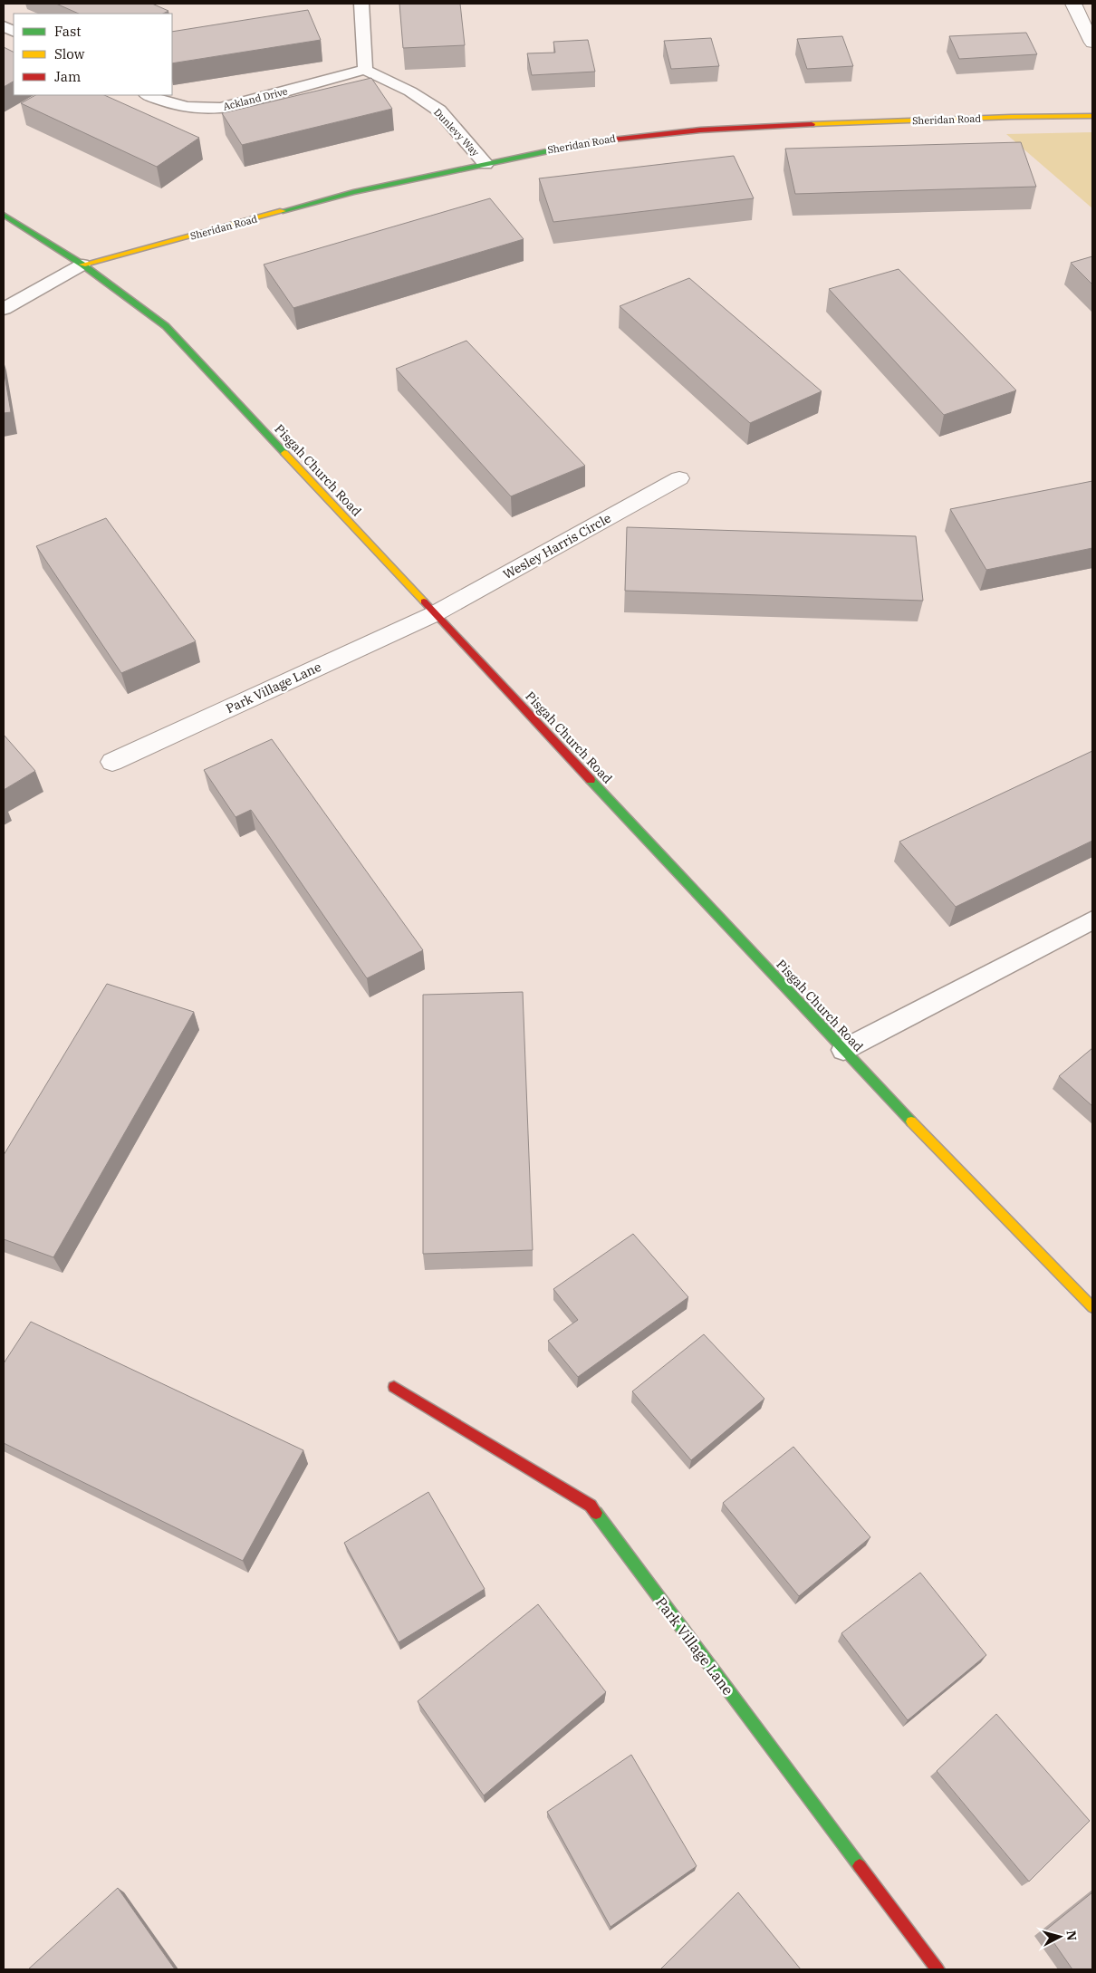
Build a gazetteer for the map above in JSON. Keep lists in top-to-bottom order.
{
  "streets": {
    "street": [
      "Sheridan Road",
      "Pisgah Church Road",
      "Wesley Harris Circle",
      "Park Village Lane"
    ],
    "lane": ["Ackland Drive", "Dunlevy Way"]
  },
  "crossings": [
    ["Ackland Drive", "Dunlevy Way"],
    ["Sheridan Road", "Dunlevy Way"],
    ["Sheridan Road", "Pisgah Church Road"],
    ["Pisgah Church Road", "Wesley Harris Circle"],
    ["Pisgah Church Road", "Park Village Lane"],
    ["Wesley Harris Circle", "Park Village Lane"]
  ],
  "legend": ["Fast", "Slow", "Jam"],
  "north": "right"
}
